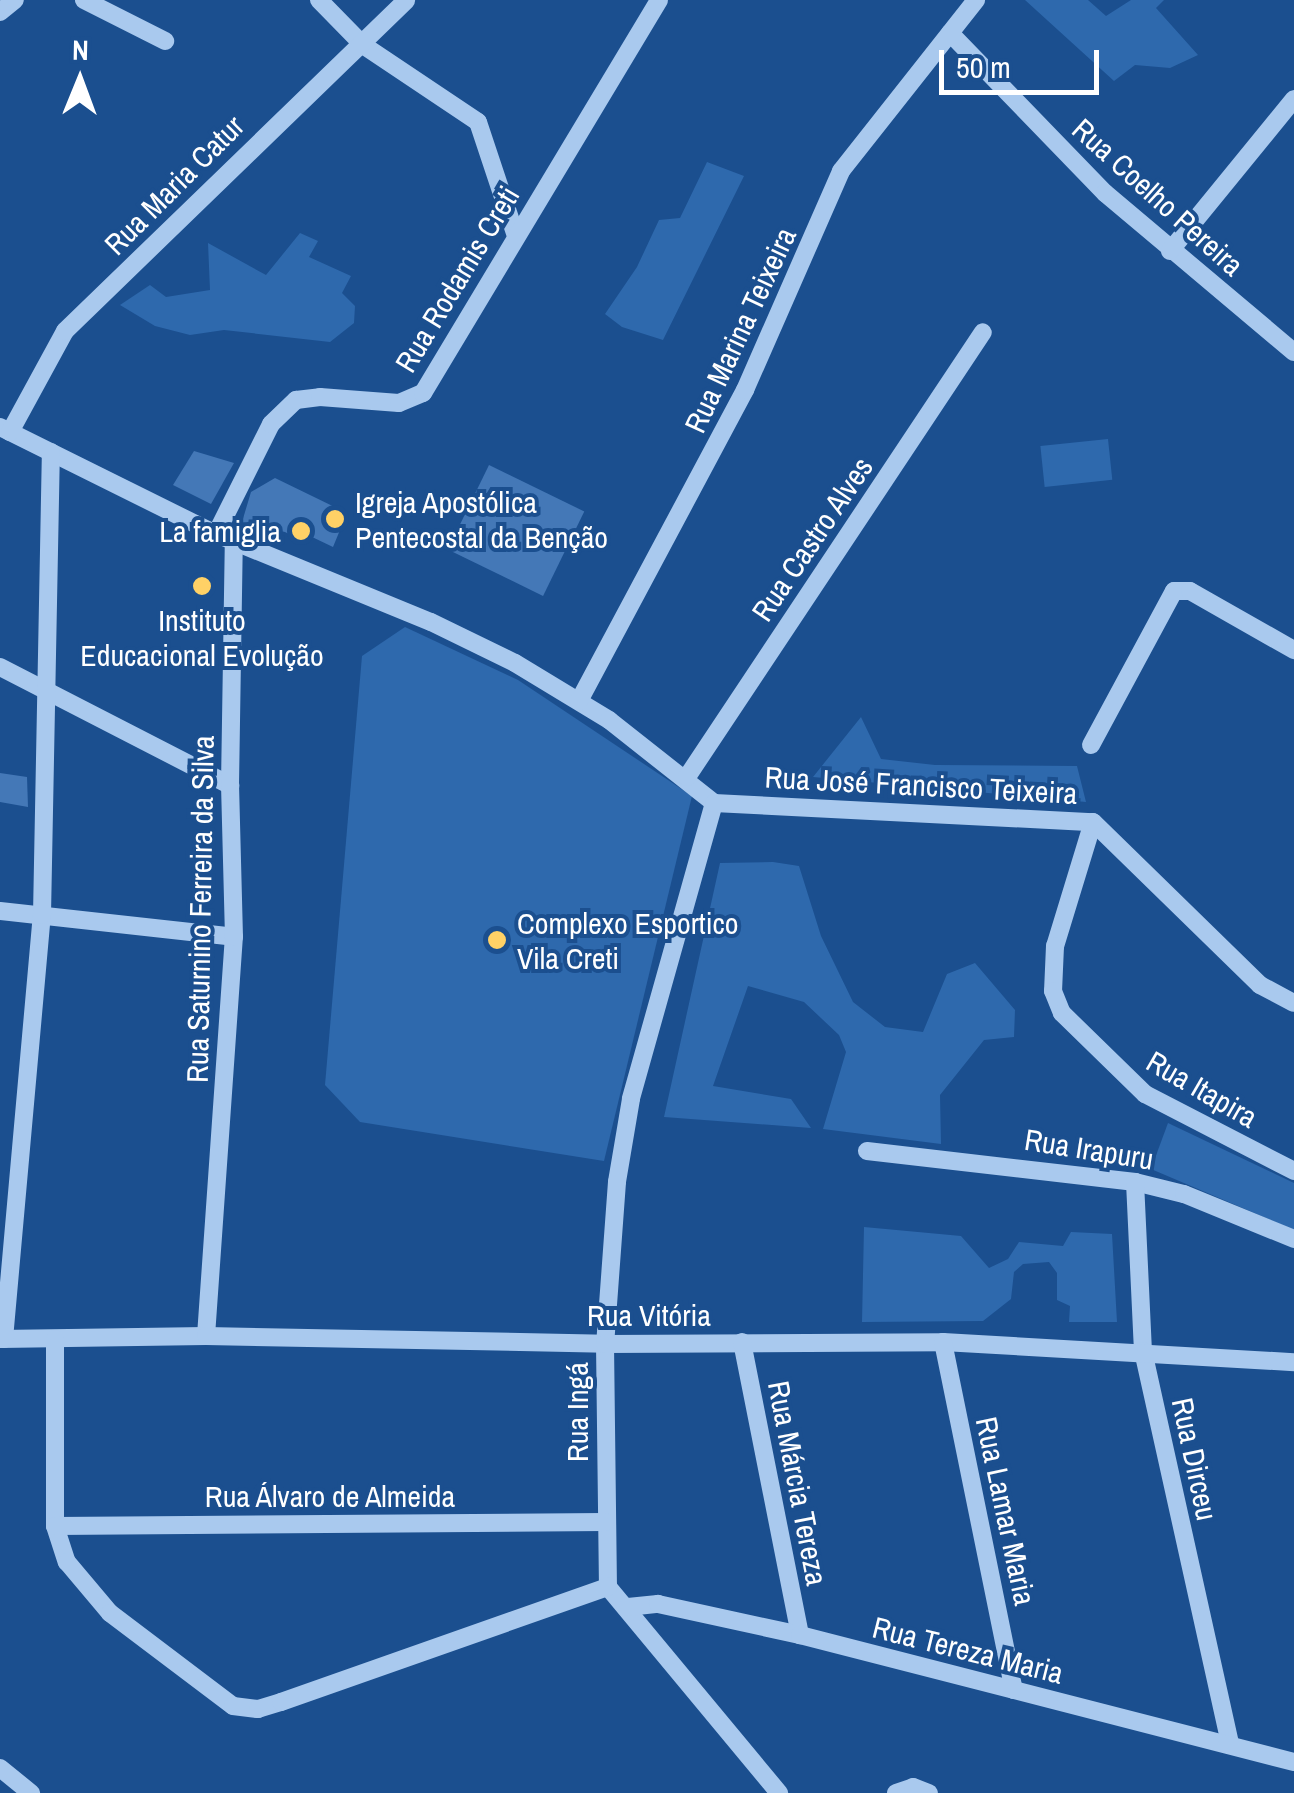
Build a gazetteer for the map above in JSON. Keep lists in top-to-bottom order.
{
  "streets": {
    "street": [
      "Rua Maria Catur",
      "Rua Coelho Pereira",
      "Rua Rodamis Creti",
      "Rua Marina Teixeira",
      "Rua Castro Alves",
      "Rua José Francisco Teixeira",
      "Rua Saturnino Ferreira da Silva",
      "Rua Itapira",
      "Rua Irapuru",
      "Rua Vitória",
      "Rua Ingá",
      "Rua Dirceu",
      "Rua Márcia Tereza",
      "Rua Álvaro de Almeida",
      "Rua Lamar Maria",
      "Rua Tereza Maria"
    ]
  },
  "crossings": [
    ["Rua Coelho Pereira", "Rua Marina Teixeira"],
    ["Rua Rodamis Creti", "Rua Saturnino Ferreira da Silva"],
    ["Rua José Francisco Teixeira", "Rua Itapira"],
    ["Rua José Francisco Teixeira", "Rua Ingá"],
    ["Rua Saturnino Ferreira da Silva", "Rua Vitória"],
    ["Rua Irapuru", "Rua Dirceu"],
    ["Rua Vitória", "Rua Ingá"],
    ["Rua Vitória", "Rua Dirceu"],
    ["Rua Vitória", "Rua Márcia Tereza"],
    ["Rua Vitória", "Rua Lamar Maria"],
    ["Rua Ingá", "Rua Álvaro de Almeida"],
    ["Rua Dirceu", "Rua Tereza Maria"],
    ["Rua Márcia Tereza", "Rua Tereza Maria"],
    ["Rua Lamar Maria", "Rua Tereza Maria"]
  ],
  "places": [
    "Igreja Apostólica Pentecostal da Benção",
    "La famiglia",
    "Instituto Educacional Evolução",
    "Complexo Esportico Vila Creti"
  ],
  "scale_bar": "50 m",
  "north": "top"
}
